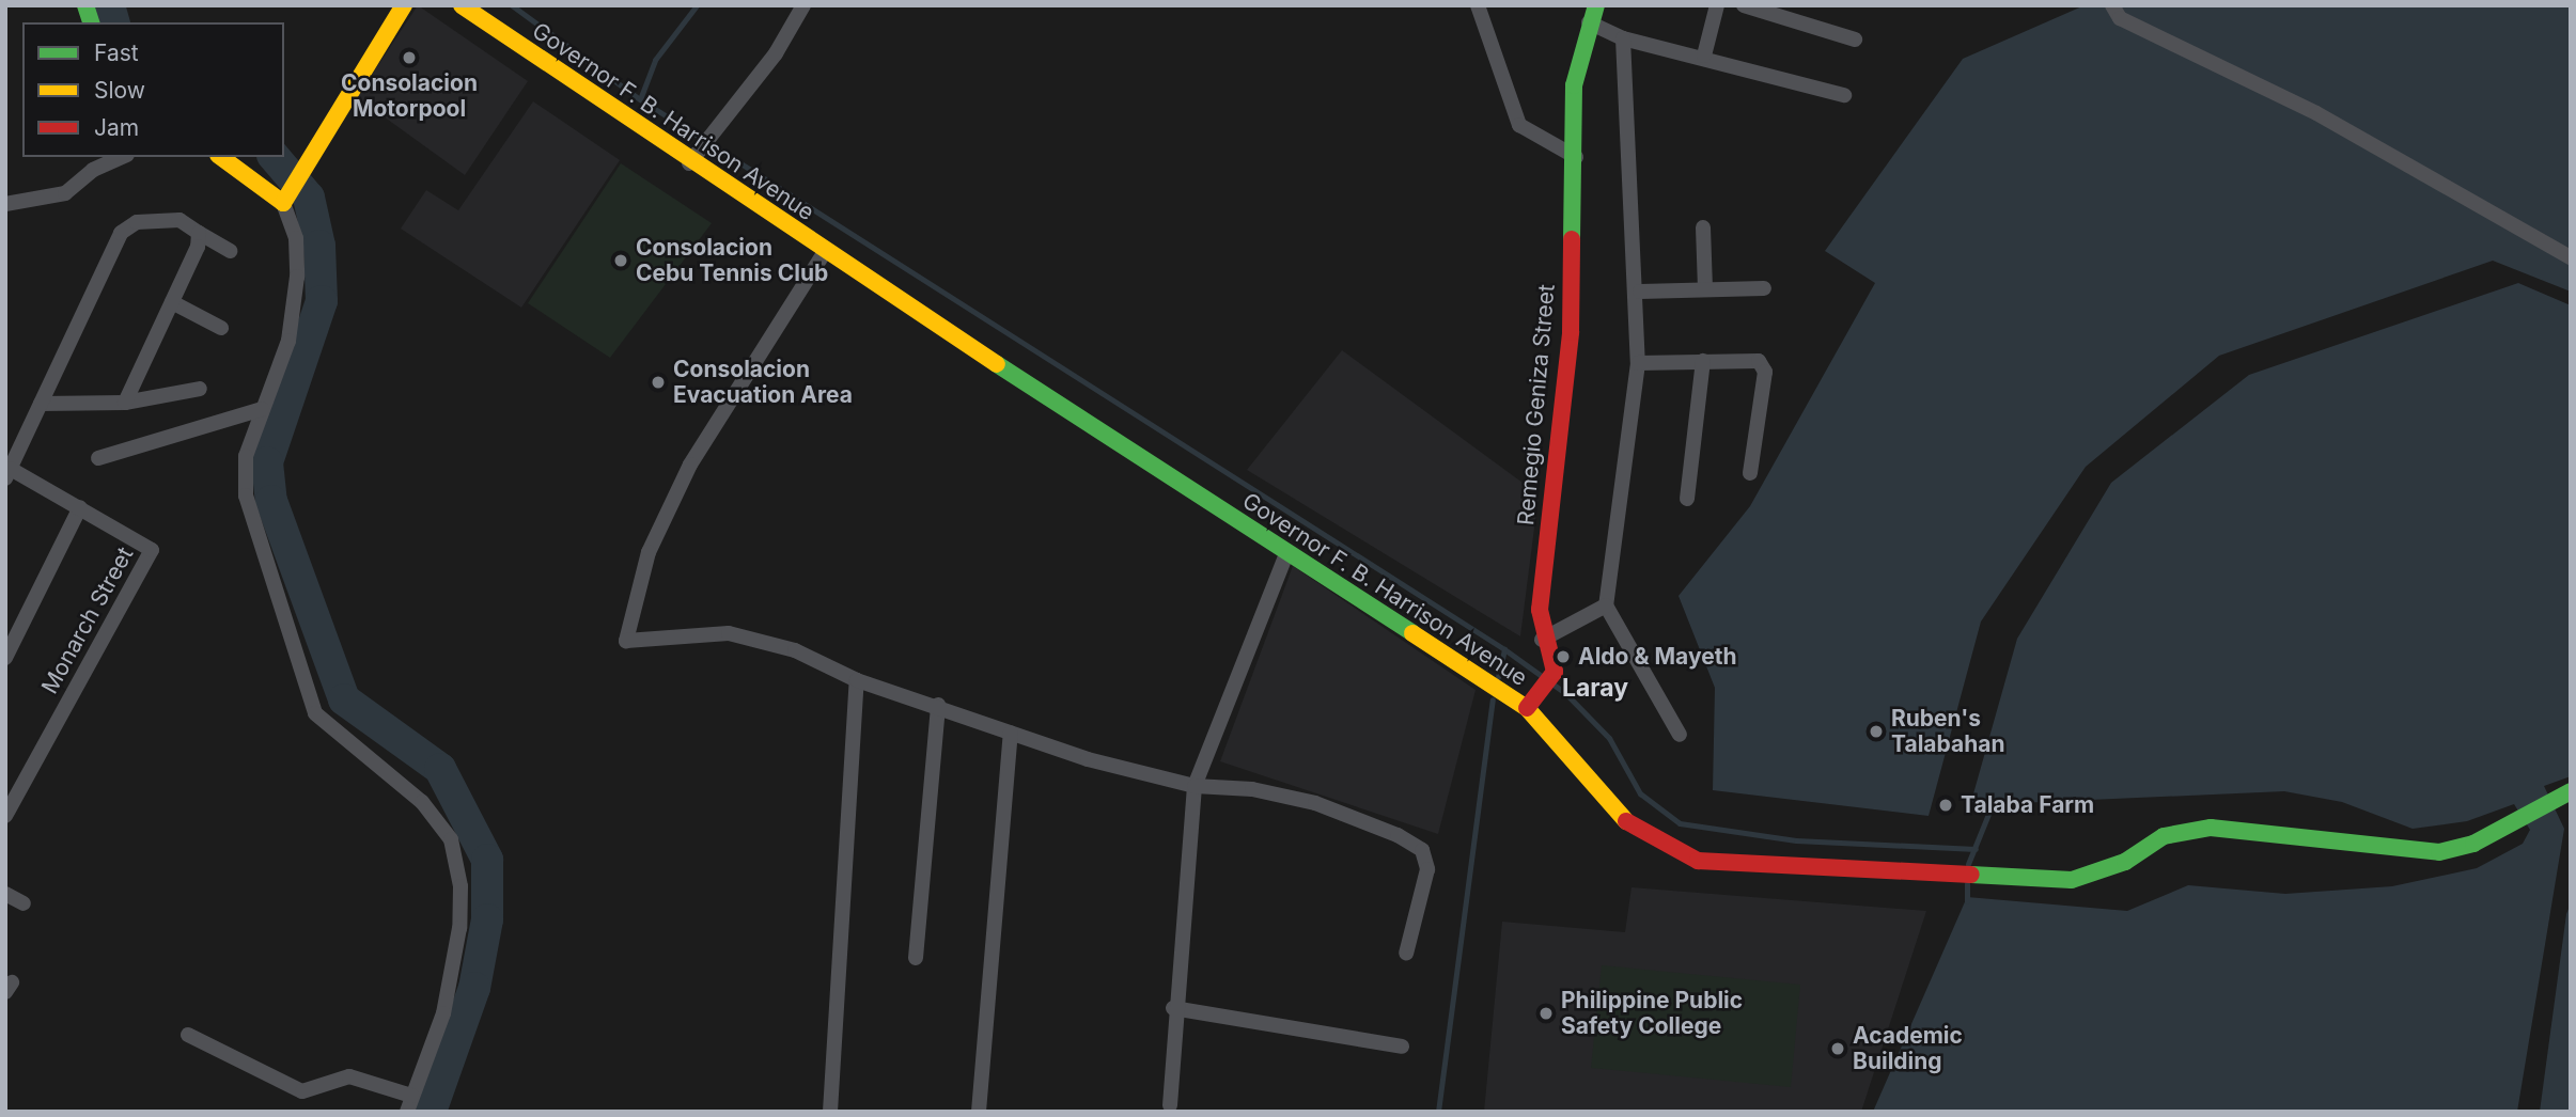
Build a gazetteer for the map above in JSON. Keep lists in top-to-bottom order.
{
  "streets": {
    "street": ["Governor F. B. Harrison Avenue", "Remegio Geniza Street", "Monarch Street"]
  },
  "crossings": [
    ["Governor F. B. Harrison Avenue", "Remegio Geniza Street"]
  ],
  "districts": ["Laray"],
  "places": [
    "Consolacion Motorpool",
    "Consolacion Cebu Tennis Club",
    "Consolacion Evacuation Area",
    "Aldo & Mayeth",
    "Ruben's Talabahan",
    "Talaba Farm",
    "Philippine Public Safety College",
    "Academic Building"
  ],
  "legend": ["Fast", "Slow", "Jam"]
}
